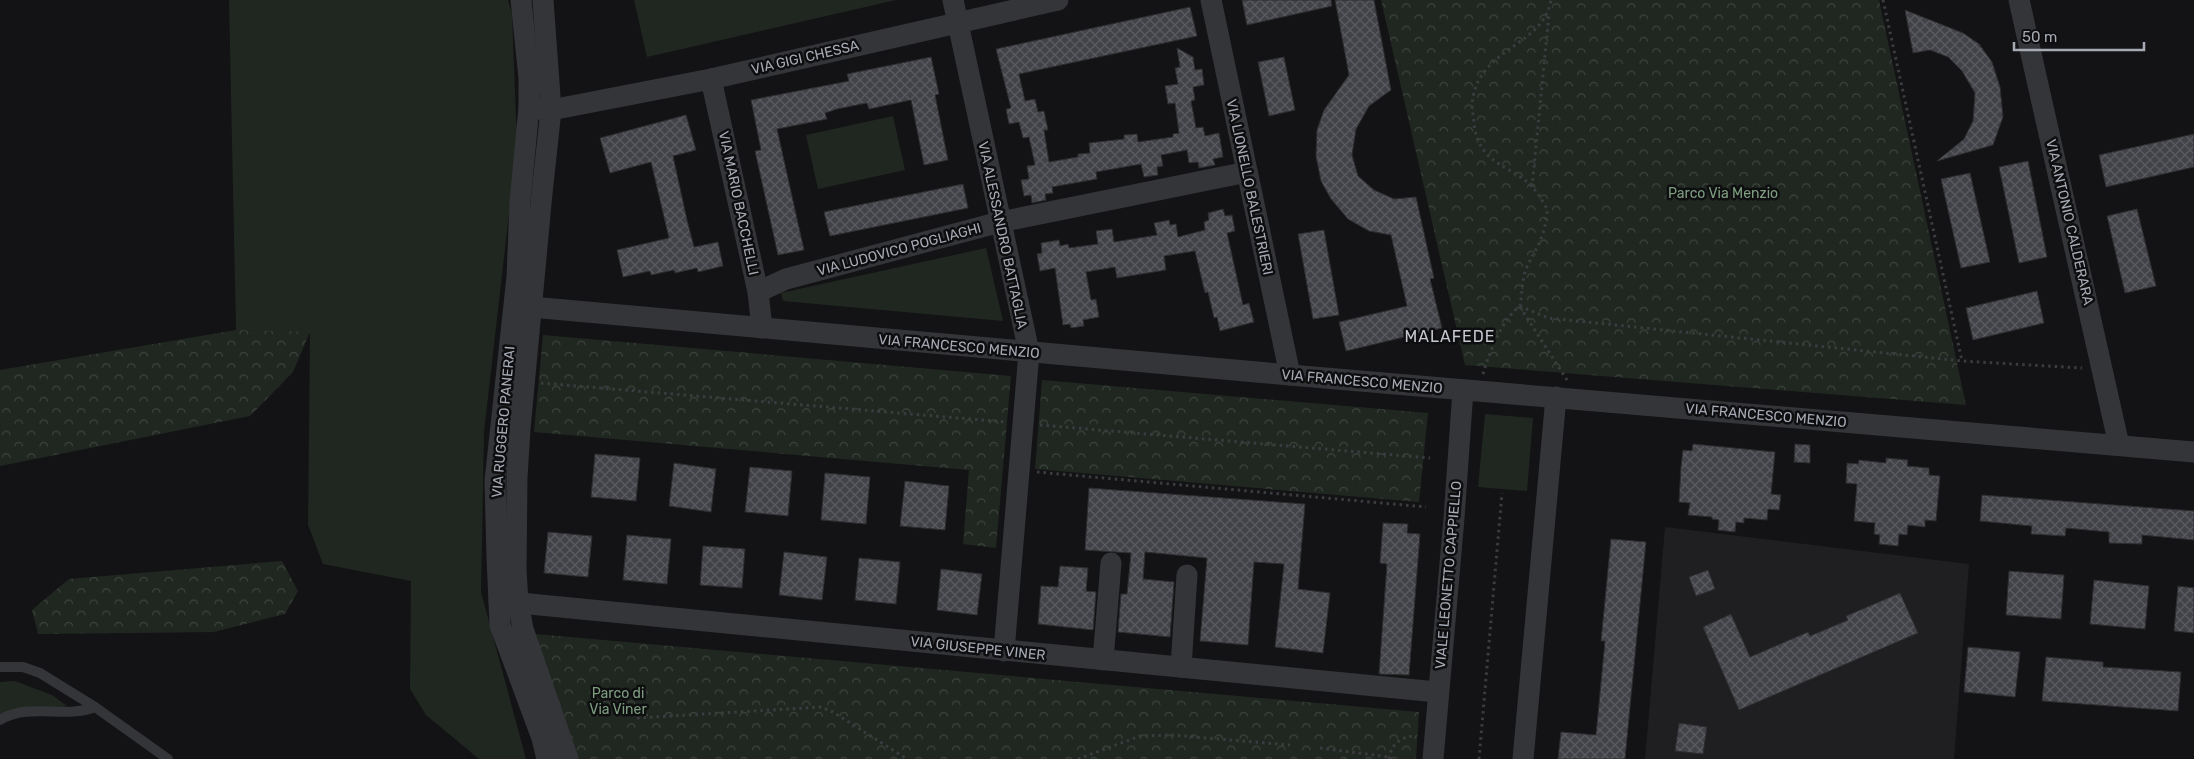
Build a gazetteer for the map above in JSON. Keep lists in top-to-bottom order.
{
  "streets": {
    "street": [
      "VIA GIGI CHESSA",
      "VIA LIONELLO BALESTRIERI",
      "VIA MARIO BACCHELLI",
      "VIA ANTONIO CALDERARA",
      "VIA ALESSANDRO BATTAGLIA",
      "VIA LUDOVICO POGLIAGHI",
      "VIA FRANCESCO MENZIO",
      "VIA RUGGERO PANERAI",
      "VIALE LEONETTO CAPPIELLO",
      "VIA GIUSEPPE VINER"
    ]
  },
  "crossings": [
    ["VIA GIGI CHESSA", "VIA MARIO BACCHELLI"],
    ["VIA GIGI CHESSA", "VIA ALESSANDRO BATTAGLIA"],
    ["VIA GIGI CHESSA", "VIA RUGGERO PANERAI"],
    ["VIA LIONELLO BALESTRIERI", "VIA LUDOVICO POGLIAGHI"],
    ["VIA LIONELLO BALESTRIERI", "VIA FRANCESCO MENZIO"],
    ["VIA MARIO BACCHELLI", "VIA LUDOVICO POGLIAGHI"],
    ["VIA MARIO BACCHELLI", "VIA FRANCESCO MENZIO"],
    ["VIA ANTONIO CALDERARA", "VIA FRANCESCO MENZIO"],
    ["VIA ALESSANDRO BATTAGLIA", "VIA LUDOVICO POGLIAGHI"],
    ["VIA ALESSANDRO BATTAGLIA", "VIA FRANCESCO MENZIO"],
    ["VIA ALESSANDRO BATTAGLIA", "VIA GIUSEPPE VINER"],
    ["VIA FRANCESCO MENZIO", "VIA RUGGERO PANERAI"],
    ["VIA FRANCESCO MENZIO", "VIALE LEONETTO CAPPIELLO"],
    ["VIA RUGGERO PANERAI", "VIA GIUSEPPE VINER"],
    ["VIALE LEONETTO CAPPIELLO", "VIA GIUSEPPE VINER"]
  ],
  "districts": ["MALAFEDE"],
  "parks": ["Parco Via Menzio", "Parco di Via Viner"],
  "scale_bar": "50 m"
}
